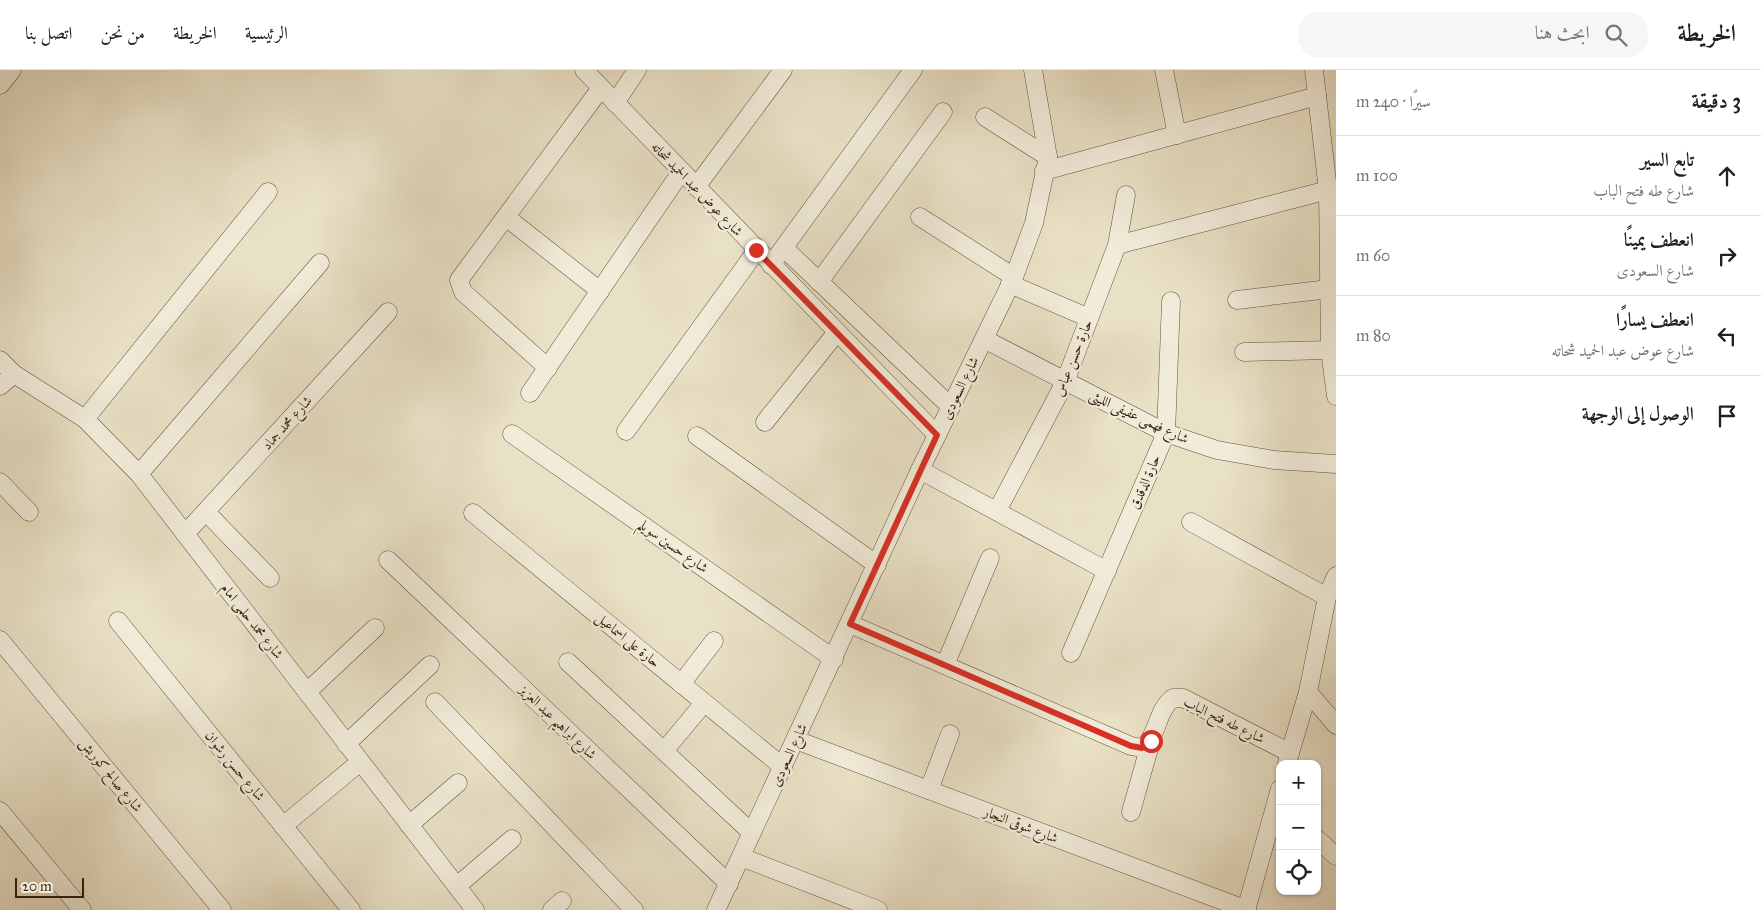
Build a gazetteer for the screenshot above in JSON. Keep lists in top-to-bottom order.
{
  "streets": {
    "street": [
      "شارع عوض عبد الحميد شحاته",
      "حارة حسن عباس",
      "شارع السعودى",
      "شارع فهمى عفيفى الليثى",
      "شارع محمد جماد",
      "حارة الدقدق",
      "شارع حسين سويلم",
      "شارع محمد حلمى امام",
      "حارة على اسماعيل",
      "شارع طه فتح الباب",
      "شارع ابراهيم عبد العزيز",
      "شارع حسن رشوان",
      "شارع صالح كوريش",
      "شارع شوقى النجار"
    ]
  },
  "crossings": [
    ["شارع عوض عبد الحميد شحاته", "شارع السعودى"],
    ["حارة حسن عباس", "شارع فهمى عفيفى الليثى"],
    ["شارع السعودى", "شارع فهمى عفيفى الليثى"],
    ["شارع السعودى", "شارع حسين سويلم"],
    ["شارع السعودى", "حارة على اسماعيل"],
    ["شارع السعودى", "شارع ابراهيم عبد العزيز"],
    ["شارع السعودى", "شارع شوقى النجار"],
    ["شارع فهمى عفيفى الليثى", "حارة الدقدق"],
    ["شارع محمد جماد", "شارع محمد حلمى امام"]
  ],
  "scale_bar": "20 m",
  "page": {
    "header": "الخريطة",
    "search": "ابحث هنا",
    "nav": [
      "الرئيسية",
      "الخريطة",
      "من نحن",
      "اتصل بنا"
    ],
    "heading": ["3 دقيقة", "سيرًا · 240 m"],
    "list": [
      ["تابع السير", "شارع طه فتح الباب", "100 m"],
      ["انعطف يمينًا", "شارع السعودى", "60 m"],
      ["انعطف يسارًا", "شارع عوض عبد الحميد شحاته", "80 m"],
      "الوصول إلى الوجهة"
    ],
    "map_buttons": ["+", "−"],
    "scale": "20 m"
  }
}
